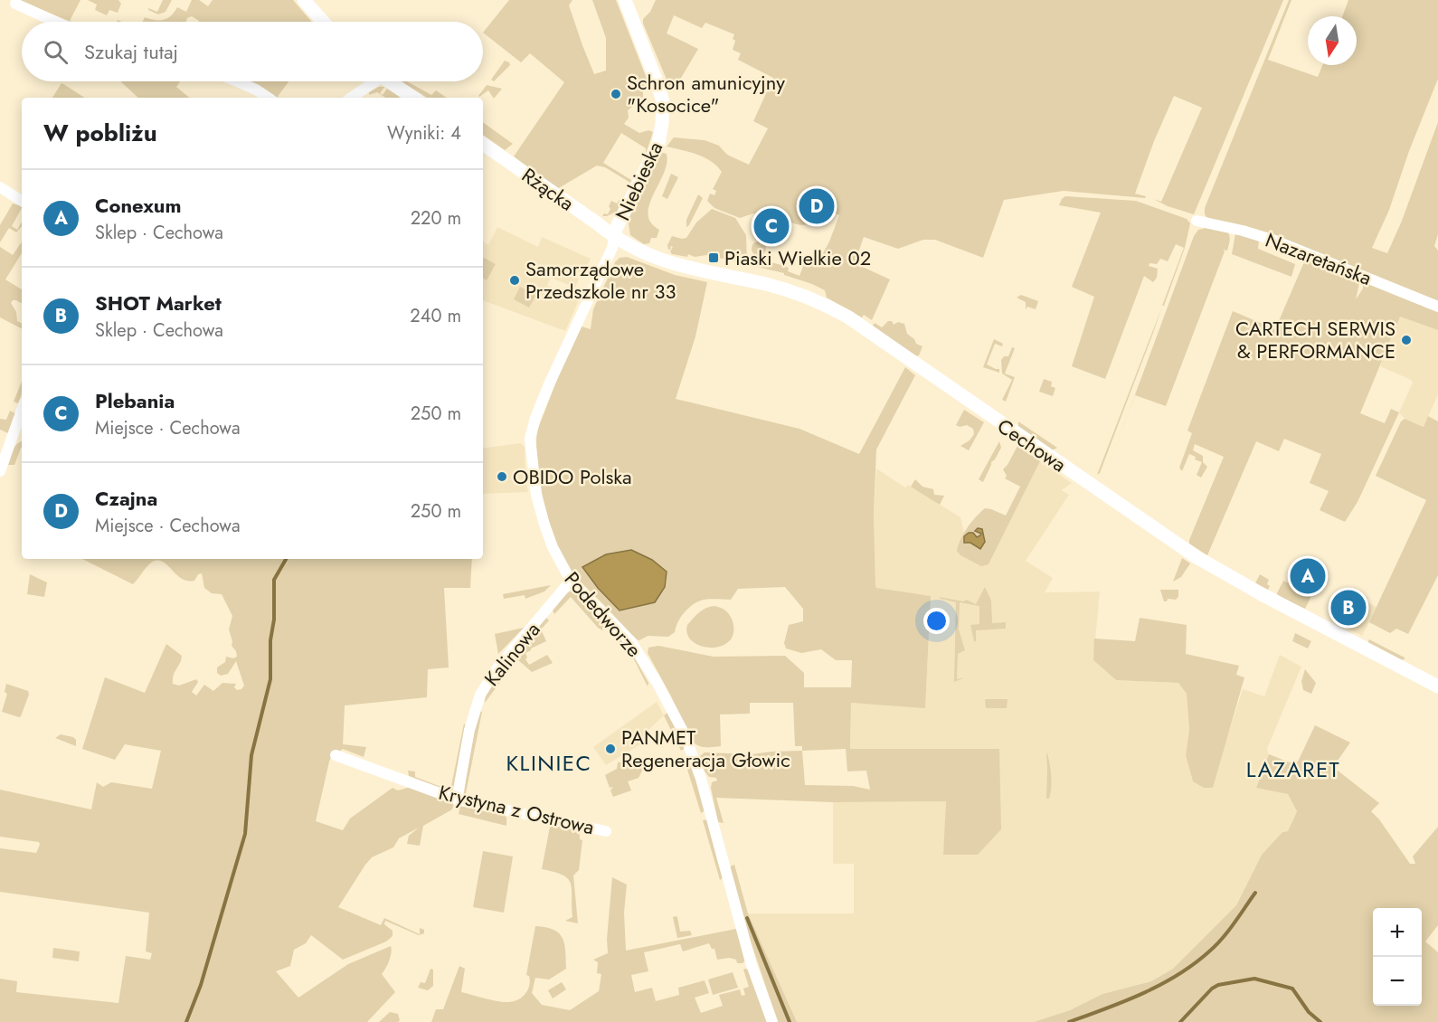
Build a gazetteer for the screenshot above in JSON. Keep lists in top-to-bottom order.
{
  "streets": {
    "street": [
      "Niebieska",
      "Rżącka",
      "Nazaretańska",
      "Cechowa",
      "Podedworze",
      "Kalinowa",
      "Krystyna z Ostrowa"
    ]
  },
  "crossings": [
    ["Niebieska", "Rżącka"],
    ["Niebieska", "Cechowa"],
    ["Niebieska", "Podedworze"],
    ["Rżącka", "Cechowa"],
    ["Rżącka", "Podedworze"],
    ["Cechowa", "Podedworze"],
    ["Podedworze", "Kalinowa"],
    ["Kalinowa", "Krystyna z Ostrowa"]
  ],
  "districts": ["KLINIEC", "LAZARET"],
  "places": {
    "other": [
      "Schron amunicyjny \"Kosocice\"",
      "Samorządowe Przedszkole nr 33",
      "CARTECH SERWIS & PERFORMANCE",
      "OBIDO Polska",
      "PANMET Regeneracja Głowic"
    ],
    "transit": ["Piaski Wielkie 02"]
  },
  "north": "bottom",
  "page": {
    "search": "Szukaj tutaj",
    "heading": ["W pobliżu", "Wyniki: 4"],
    "list": [
      {
        "mark": "A",
        "name": "Conexum",
        "note": "Sklep · Cechowa",
        "value": "220 m"
      },
      {
        "mark": "B",
        "name": "SHOT Market",
        "note": "Sklep · Cechowa",
        "value": "240 m"
      },
      {
        "mark": "C",
        "name": "Plebania",
        "note": "Miejsce · Cechowa",
        "value": "250 m"
      },
      {
        "mark": "D",
        "name": "Czajna",
        "note": "Miejsce · Cechowa",
        "value": "250 m"
      }
    ],
    "pins": [
      "D",
      "C",
      "A",
      "B"
    ],
    "map_buttons": ["+", "−"]
  }
}
